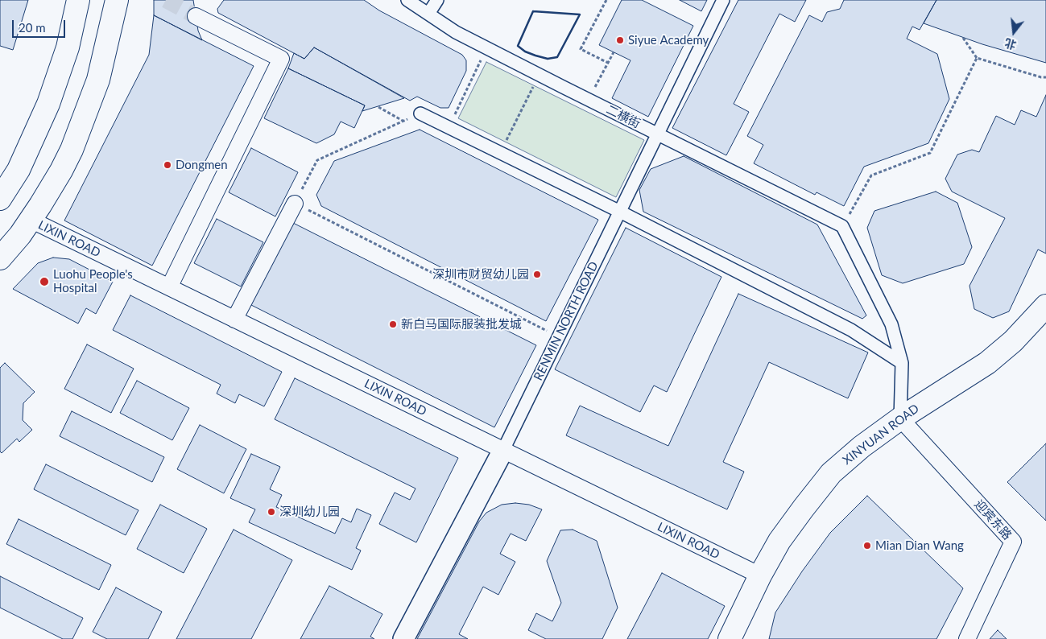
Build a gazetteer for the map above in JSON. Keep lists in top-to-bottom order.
{
  "streets": {
    "main road": ["XINYUAN ROAD"],
    "street": [
      "二横街",
      "LIXIN ROAD",
      "RENMIN NORTH ROAD",
      "迎宾东路"
    ]
  },
  "crossings": [
    ["二横街", "RENMIN NORTH ROAD"],
    ["LIXIN ROAD", "RENMIN NORTH ROAD"],
    ["LIXIN ROAD", "XINYUAN ROAD"],
    ["XINYUAN ROAD", "迎宾东路"]
  ],
  "places": [
    "Siyue Academy",
    "Dongmen",
    "深圳市财贸幼儿园",
    "Luohu People's Hospital",
    "新白马国际服装批发城",
    "深圳幼儿园",
    "Mian Dian Wang"
  ],
  "scale_bar": "20 m",
  "north": "bottom"
}
